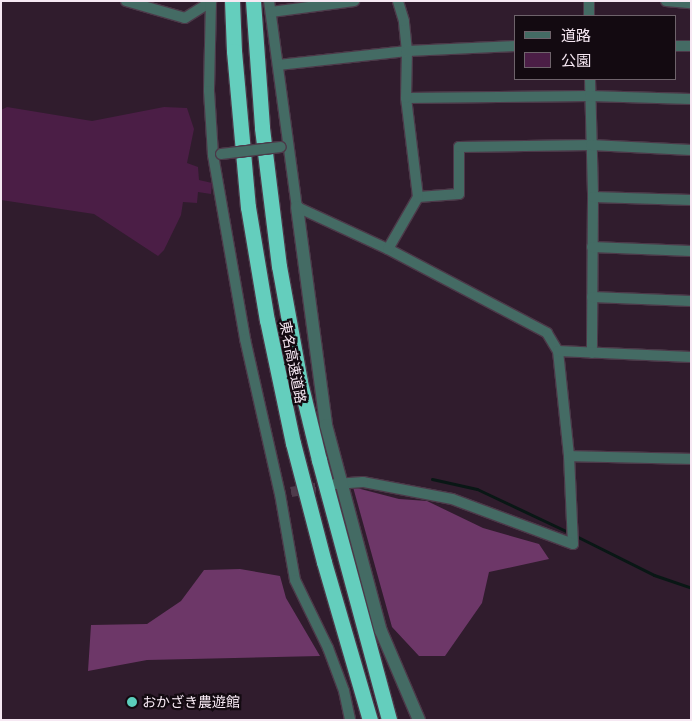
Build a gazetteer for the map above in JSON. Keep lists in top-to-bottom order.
{
  "streets": {
    "highway": ["東名高速道路"]
  },
  "places": ["おかざき農遊館"],
  "legend": ["道路", "公園"]
}
